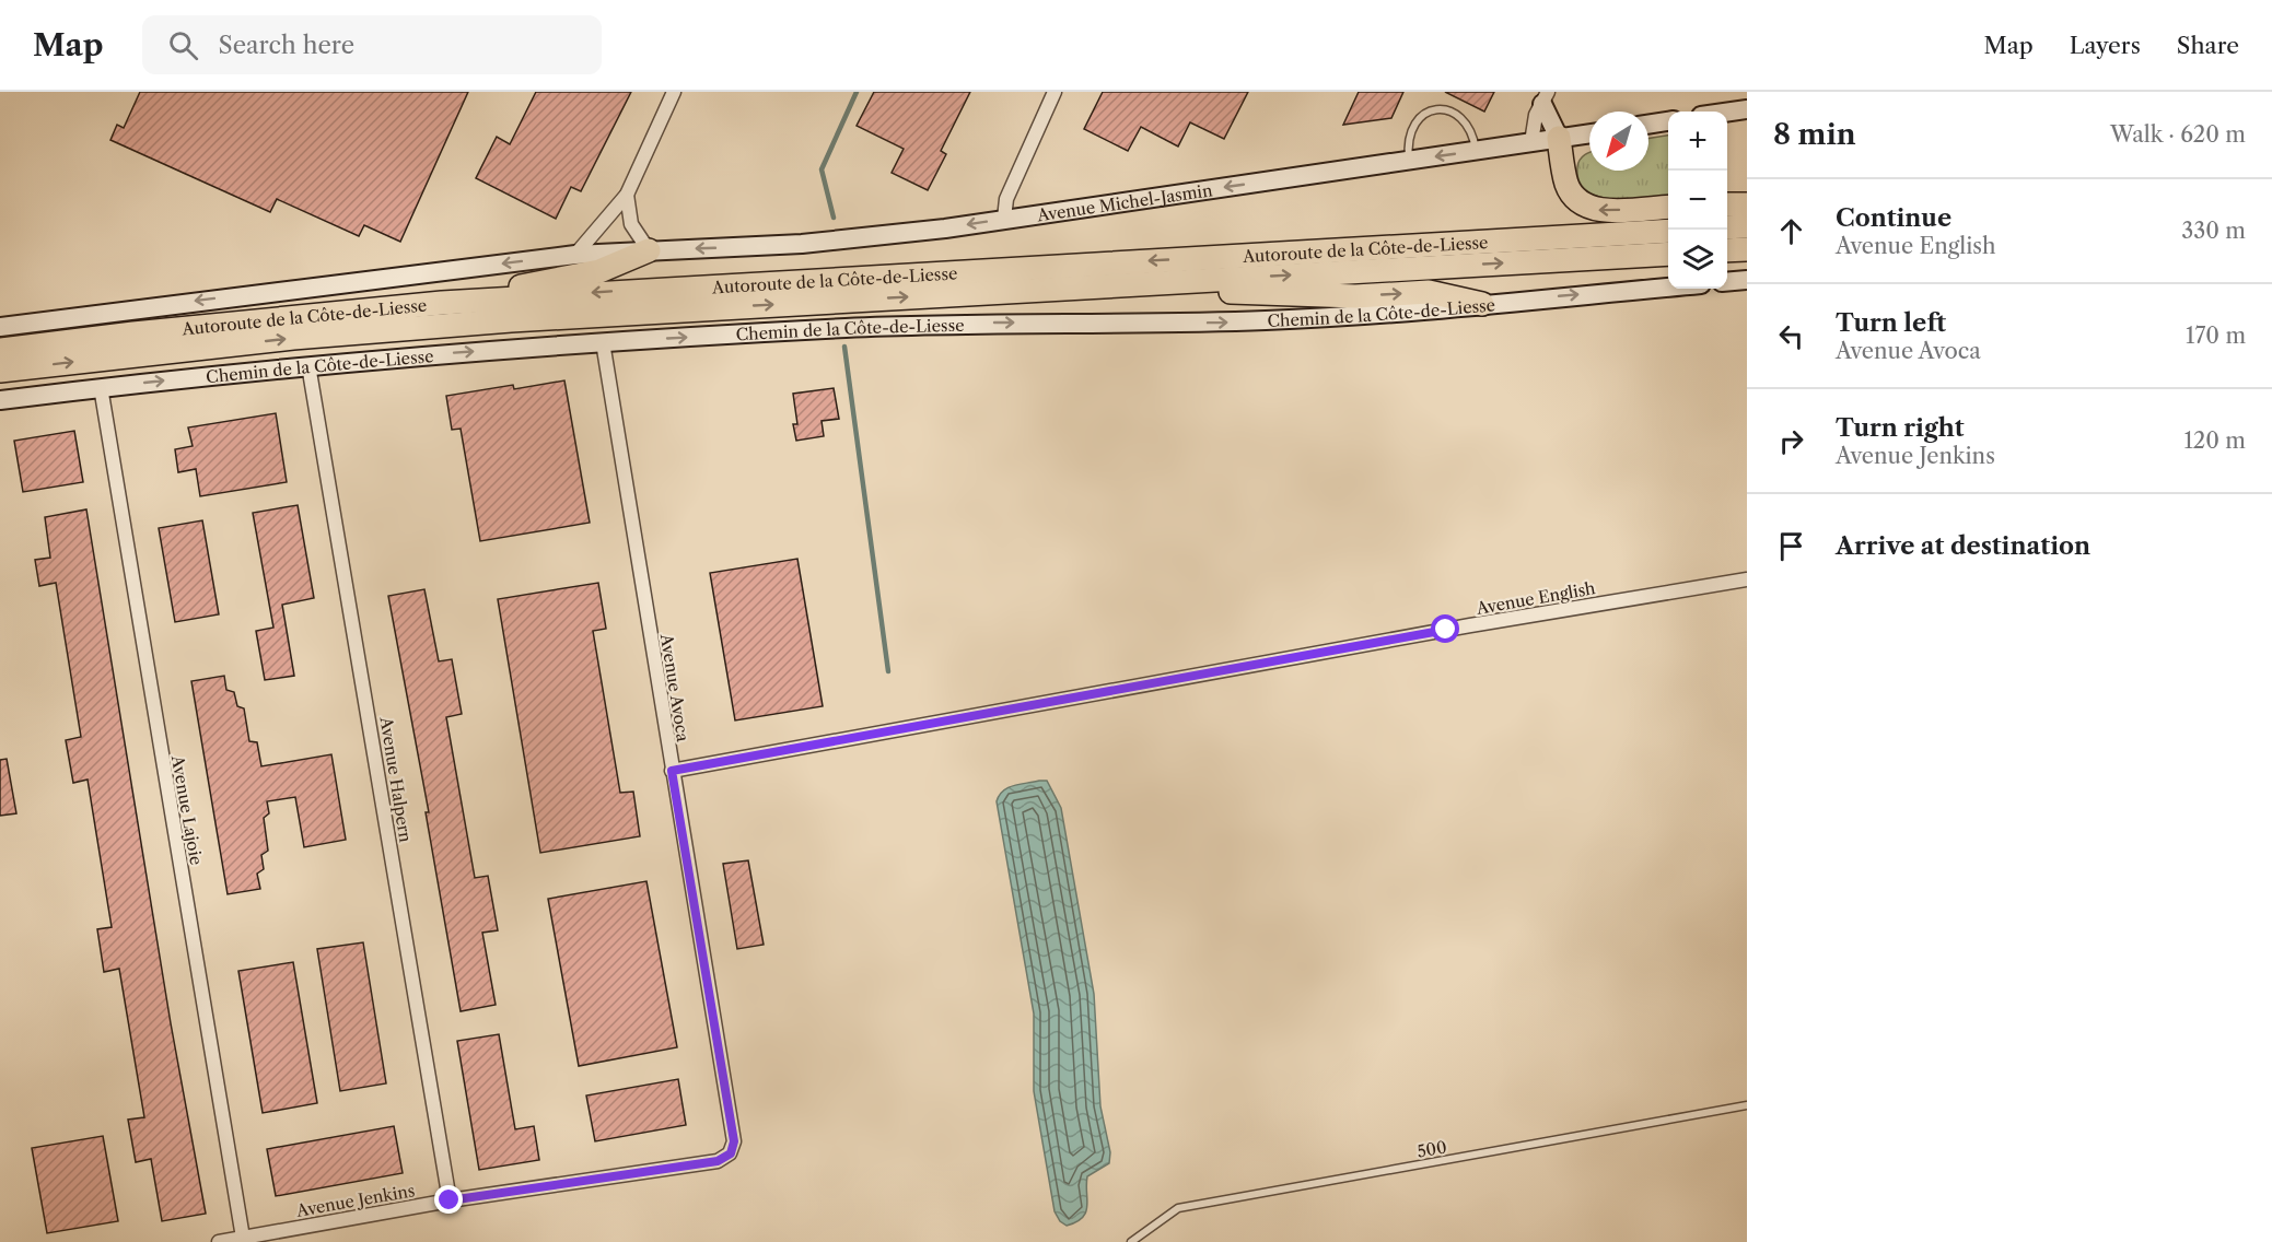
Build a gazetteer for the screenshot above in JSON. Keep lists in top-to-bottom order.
{
  "streets": {
    "highway": ["Autoroute de la Côte-de-Liesse"],
    "main road": ["Avenue Michel-Jasmin", "Chemin de la Côte-de-Liesse"],
    "street": [
      "Avenue English",
      "Avenue Avoca",
      "Avenue Halpern",
      "Avenue Lajoie",
      "Avenue Jenkins"
    ],
    "lane": ["500"]
  },
  "crossings": [
    ["Chemin de la Côte-de-Liesse", "Avenue Avoca"],
    ["Chemin de la Côte-de-Liesse", "Avenue Halpern"],
    ["Chemin de la Côte-de-Liesse", "Avenue Lajoie"],
    ["Avenue English", "Avenue Avoca"],
    ["Avenue Avoca", "Avenue Jenkins"],
    ["Avenue Halpern", "Avenue Jenkins"],
    ["Avenue Lajoie", "Avenue Jenkins"]
  ],
  "one_way": ["Avenue Michel-Jasmin"],
  "north": "bottom left",
  "page": {
    "header": "Map",
    "search": "Search here",
    "nav": ["Map", "Layers", "Share"],
    "heading": ["8 min", "Walk · 620 m"],
    "map_buttons": ["+", "−"],
    "list": [
      ["Continue", "Avenue English", "330 m"],
      ["Turn left", "Avenue Avoca", "170 m"],
      ["Turn right", "Avenue Jenkins", "120 m"],
      "Arrive at destination"
    ]
  }
}
